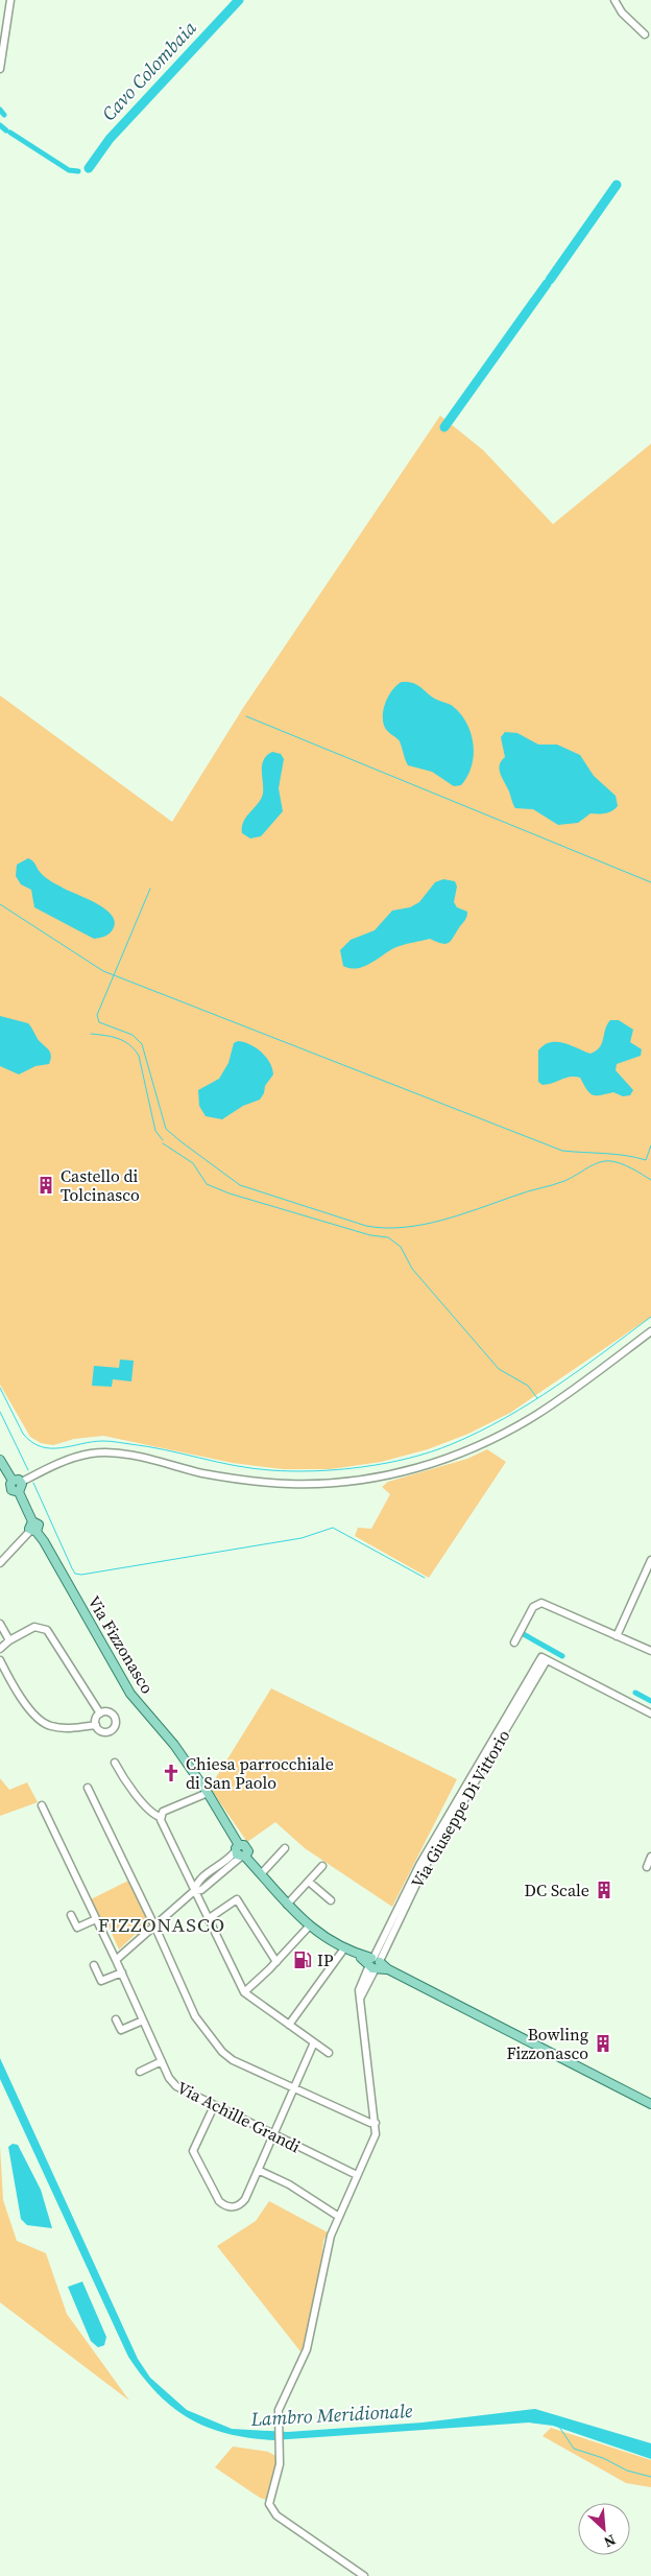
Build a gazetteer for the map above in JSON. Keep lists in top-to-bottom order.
{
  "streets": {
    "main road": ["Via Fizzonasco"],
    "street": ["Via Giuseppe Di Vittorio", "Via Achille Grandi"]
  },
  "crossings": [
    ["Via Fizzonasco", "Via Giuseppe Di Vittorio"]
  ],
  "districts": ["FIZZONASCO"],
  "water": ["Cavo Colombaia", "Lambro Meridionale"],
  "places": {
    "building": ["Castello di Tolcinasco", "DC Scale", "Bowling Fizzonasco"],
    "church": ["Chiesa parrocchiale di San Paolo"],
    "fuel station": ["IP"]
  },
  "north": "bottom right"
}
